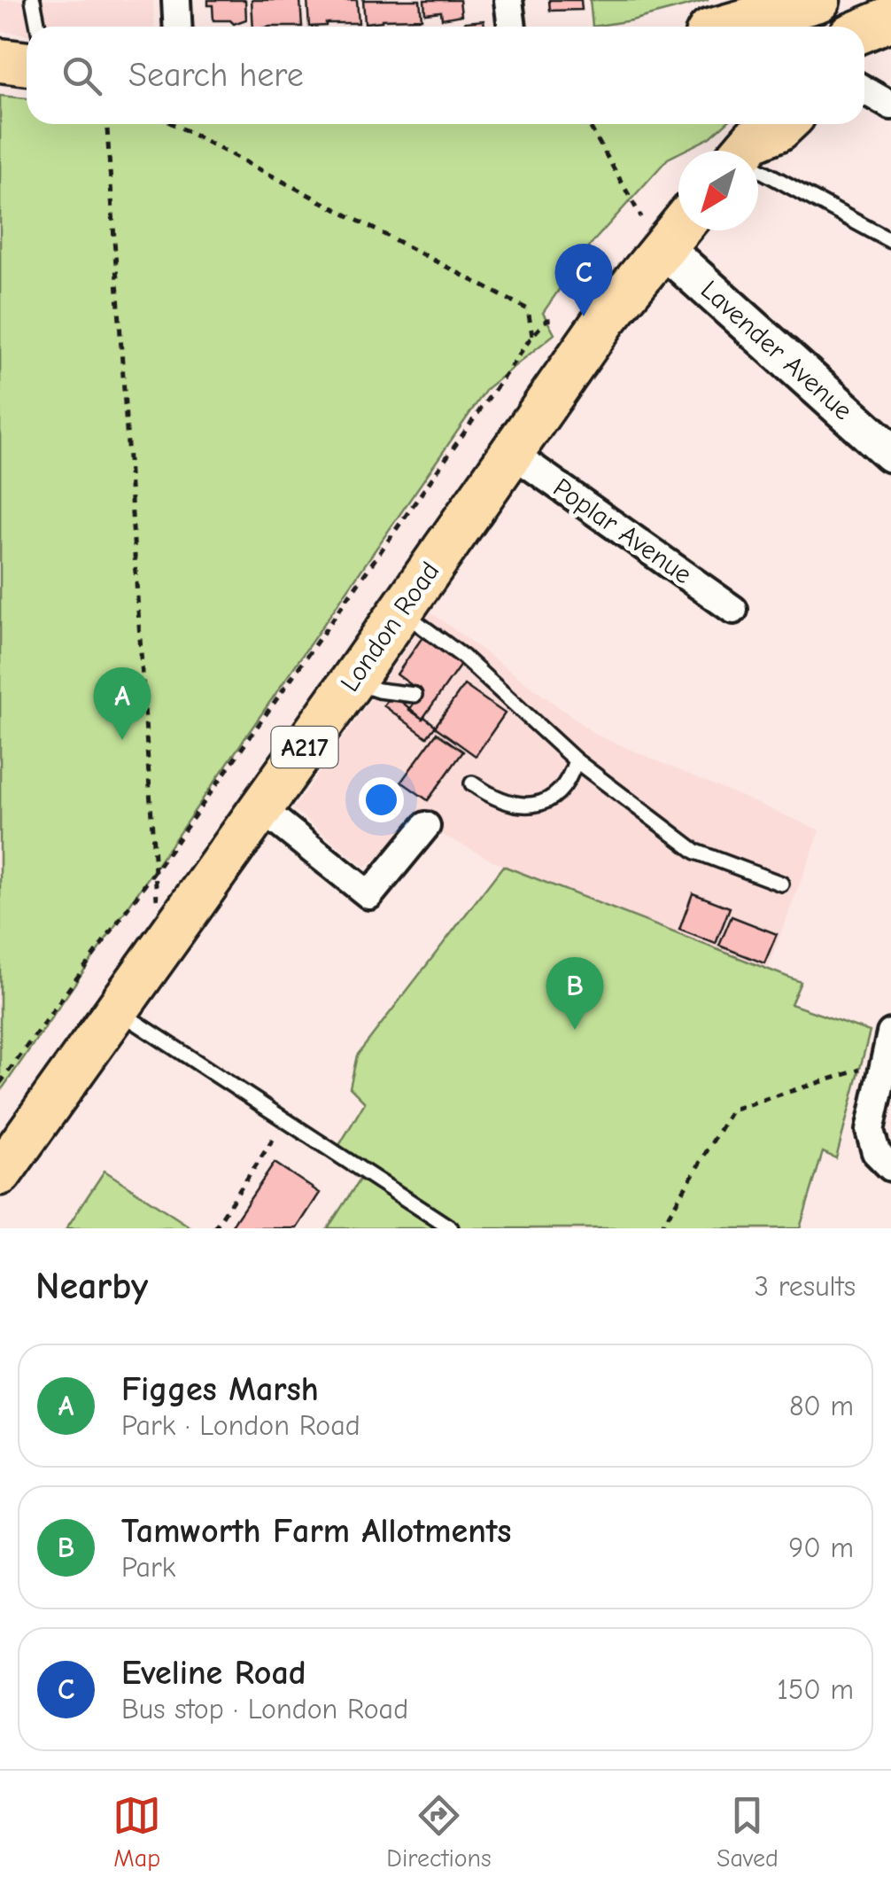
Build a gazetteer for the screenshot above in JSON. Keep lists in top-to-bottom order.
{
  "streets": {
    "main road": ["London Road", "A217"],
    "street": ["Lavender Avenue", "Poplar Avenue"]
  },
  "crossings": [
    ["Lavender Avenue", "London Road"],
    ["Poplar Avenue", "London Road"]
  ],
  "north": "bottom left",
  "page": {
    "search": "Search here",
    "pins": ["C", "A", "B"],
    "heading": ["Nearby", "3 results"],
    "list": [
      {
        "mark": "A",
        "name": "Figges Marsh",
        "note": "Park · London Road",
        "value": "80 m"
      },
      {
        "mark": "B",
        "name": "Tamworth Farm Allotments",
        "note": "Park",
        "value": "90 m"
      },
      {
        "mark": "C",
        "name": "Eveline Road",
        "note": "Bus stop · London Road",
        "value": "150 m"
      }
    ],
    "nav": ["Map", "Directions", "Saved"]
  }
}
